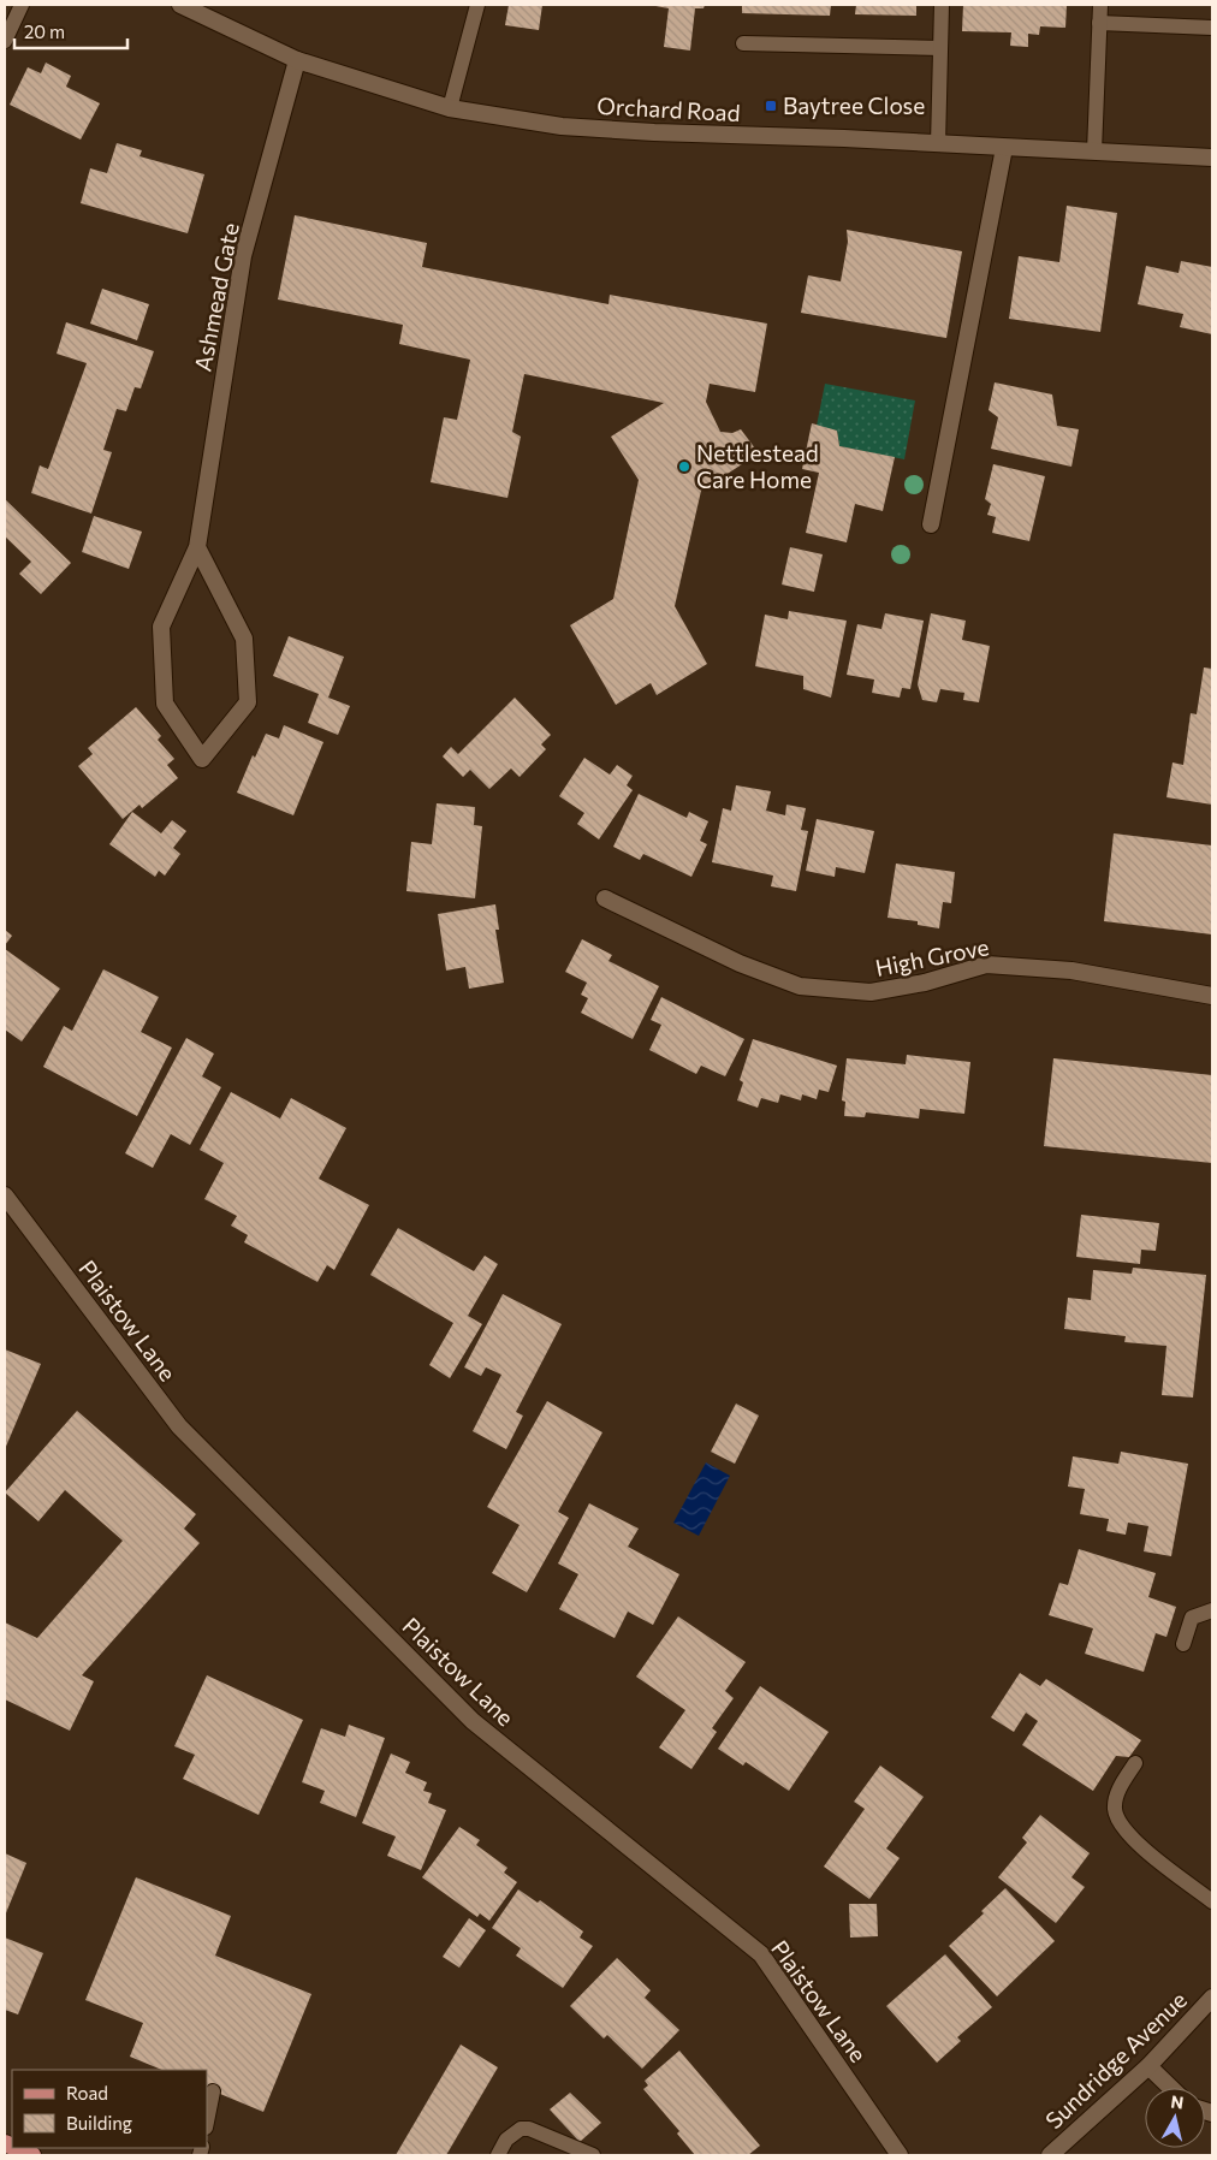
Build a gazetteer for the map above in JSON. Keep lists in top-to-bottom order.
{
  "streets": {
    "street": [
      "Orchard Road",
      "Ashmead Gate",
      "High Grove",
      "Plaistow Lane",
      "Sundridge Avenue"
    ]
  },
  "crossings": [
    ["Orchard Road", "Ashmead Gate"]
  ],
  "places": {
    "transit": ["Baytree Close"],
    "other": ["Nettlestead Care Home"]
  },
  "legend": ["Road", "Building"],
  "scale_bar": "20 m",
  "north": "top"
}
